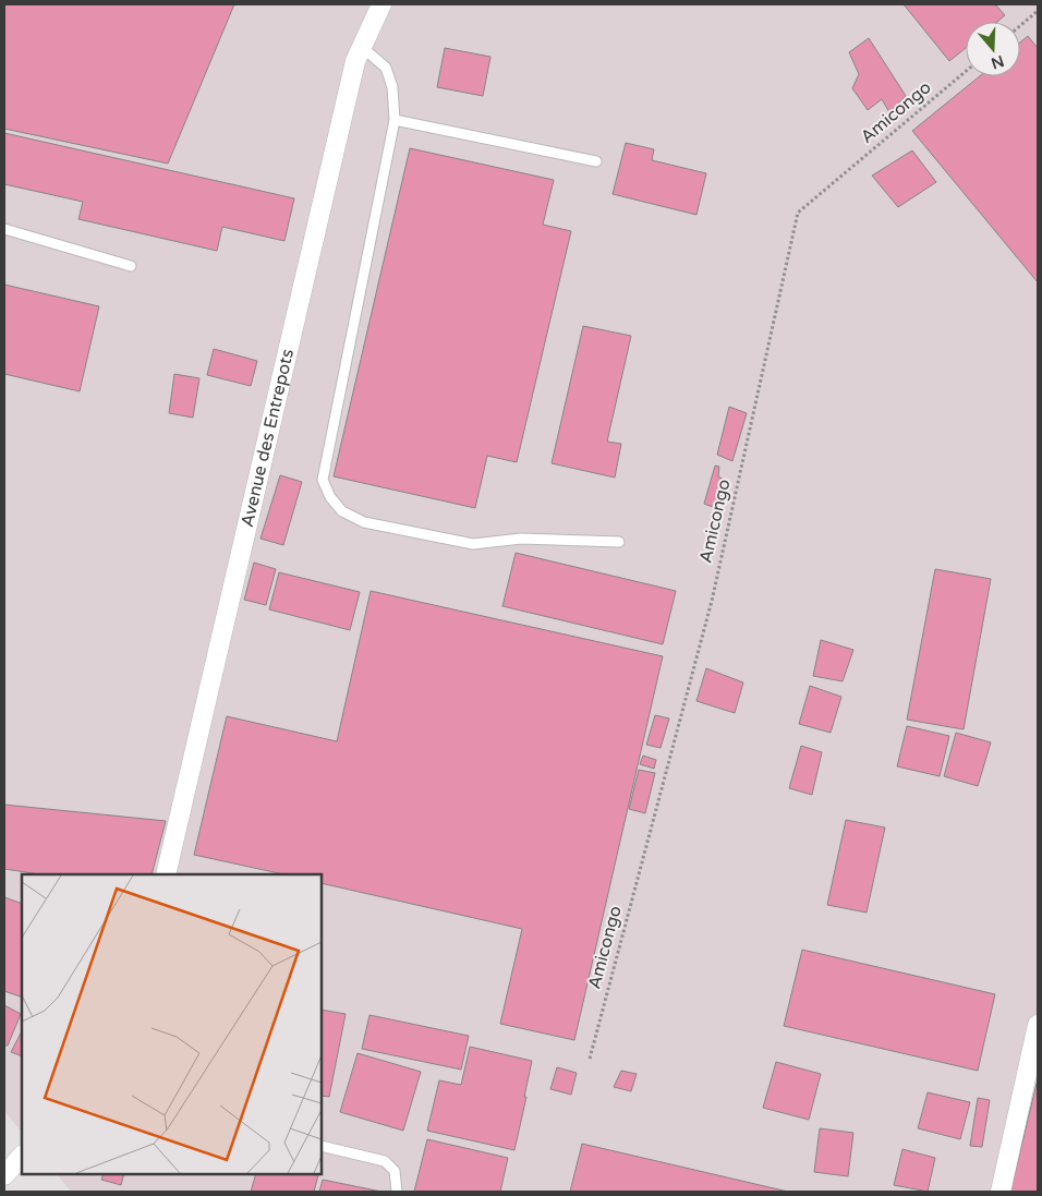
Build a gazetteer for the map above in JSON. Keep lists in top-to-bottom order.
{
  "streets": {
    "street": ["Avenue des Entrepots"],
    "path": ["Amicongo"]
  },
  "north": "bottom"
}
